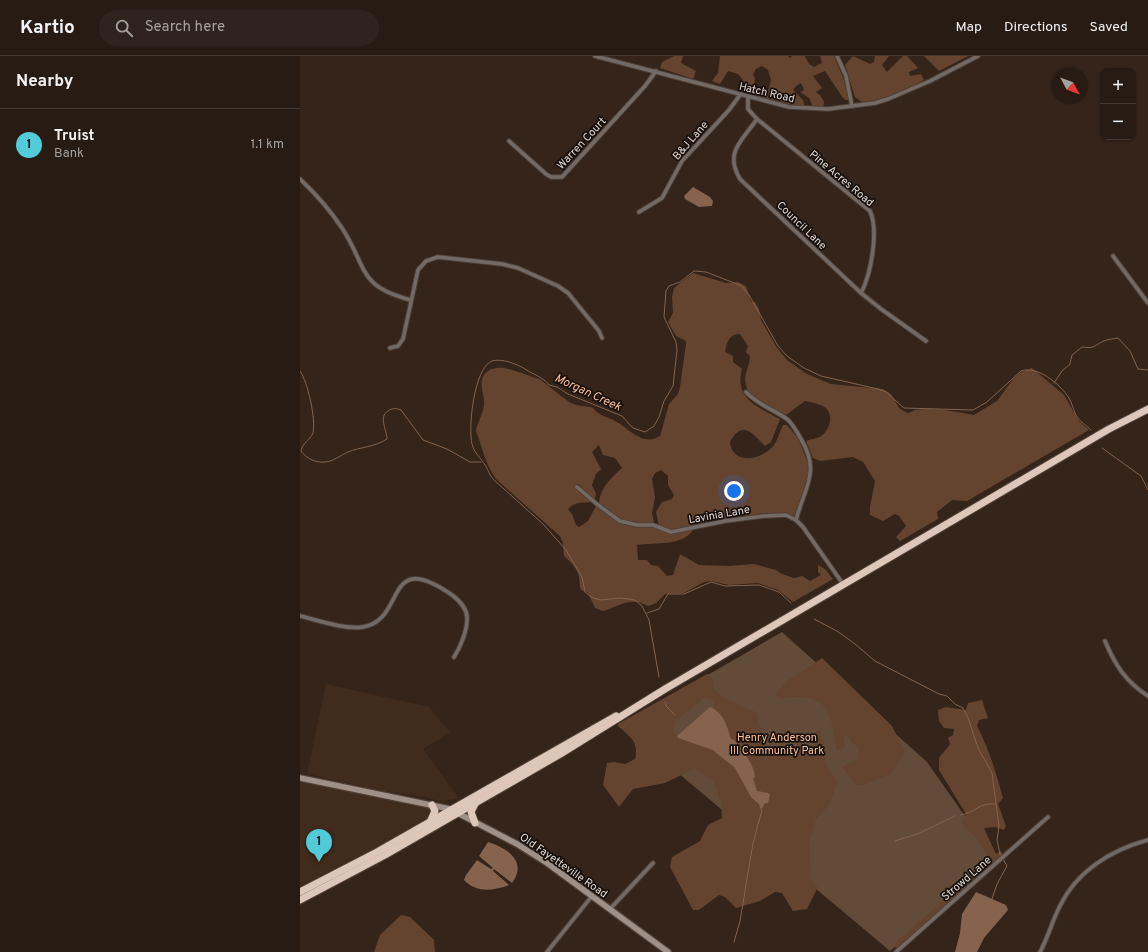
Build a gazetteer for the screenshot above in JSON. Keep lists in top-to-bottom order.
{
  "streets": {
    "street": [
      "Hatch Road",
      "B&J Lane",
      "Warren Court",
      "Pine Acres Road",
      "Council Lane",
      "Lavinia Lane",
      "Old Fayetteville Road",
      "Strowd Lane"
    ]
  },
  "crossings": [
    ["Hatch Road", "B&J Lane"],
    ["Hatch Road", "Warren Court"],
    ["Pine Acres Road", "Council Lane"]
  ],
  "water": ["Morgan Creek"],
  "parks": ["Henry Anderson III Community Park"],
  "north": "bottom right",
  "page": {
    "header": "Kartio",
    "search": "Search here",
    "nav": ["Map", "Directions", "Saved"],
    "heading": "Nearby",
    "map_buttons": ["+", "−"],
    "list": [
      {
        "mark": "1",
        "name": "Truist",
        "note": "Bank",
        "value": "1.1 km"
      }
    ],
    "pins": "1"
  }
}
